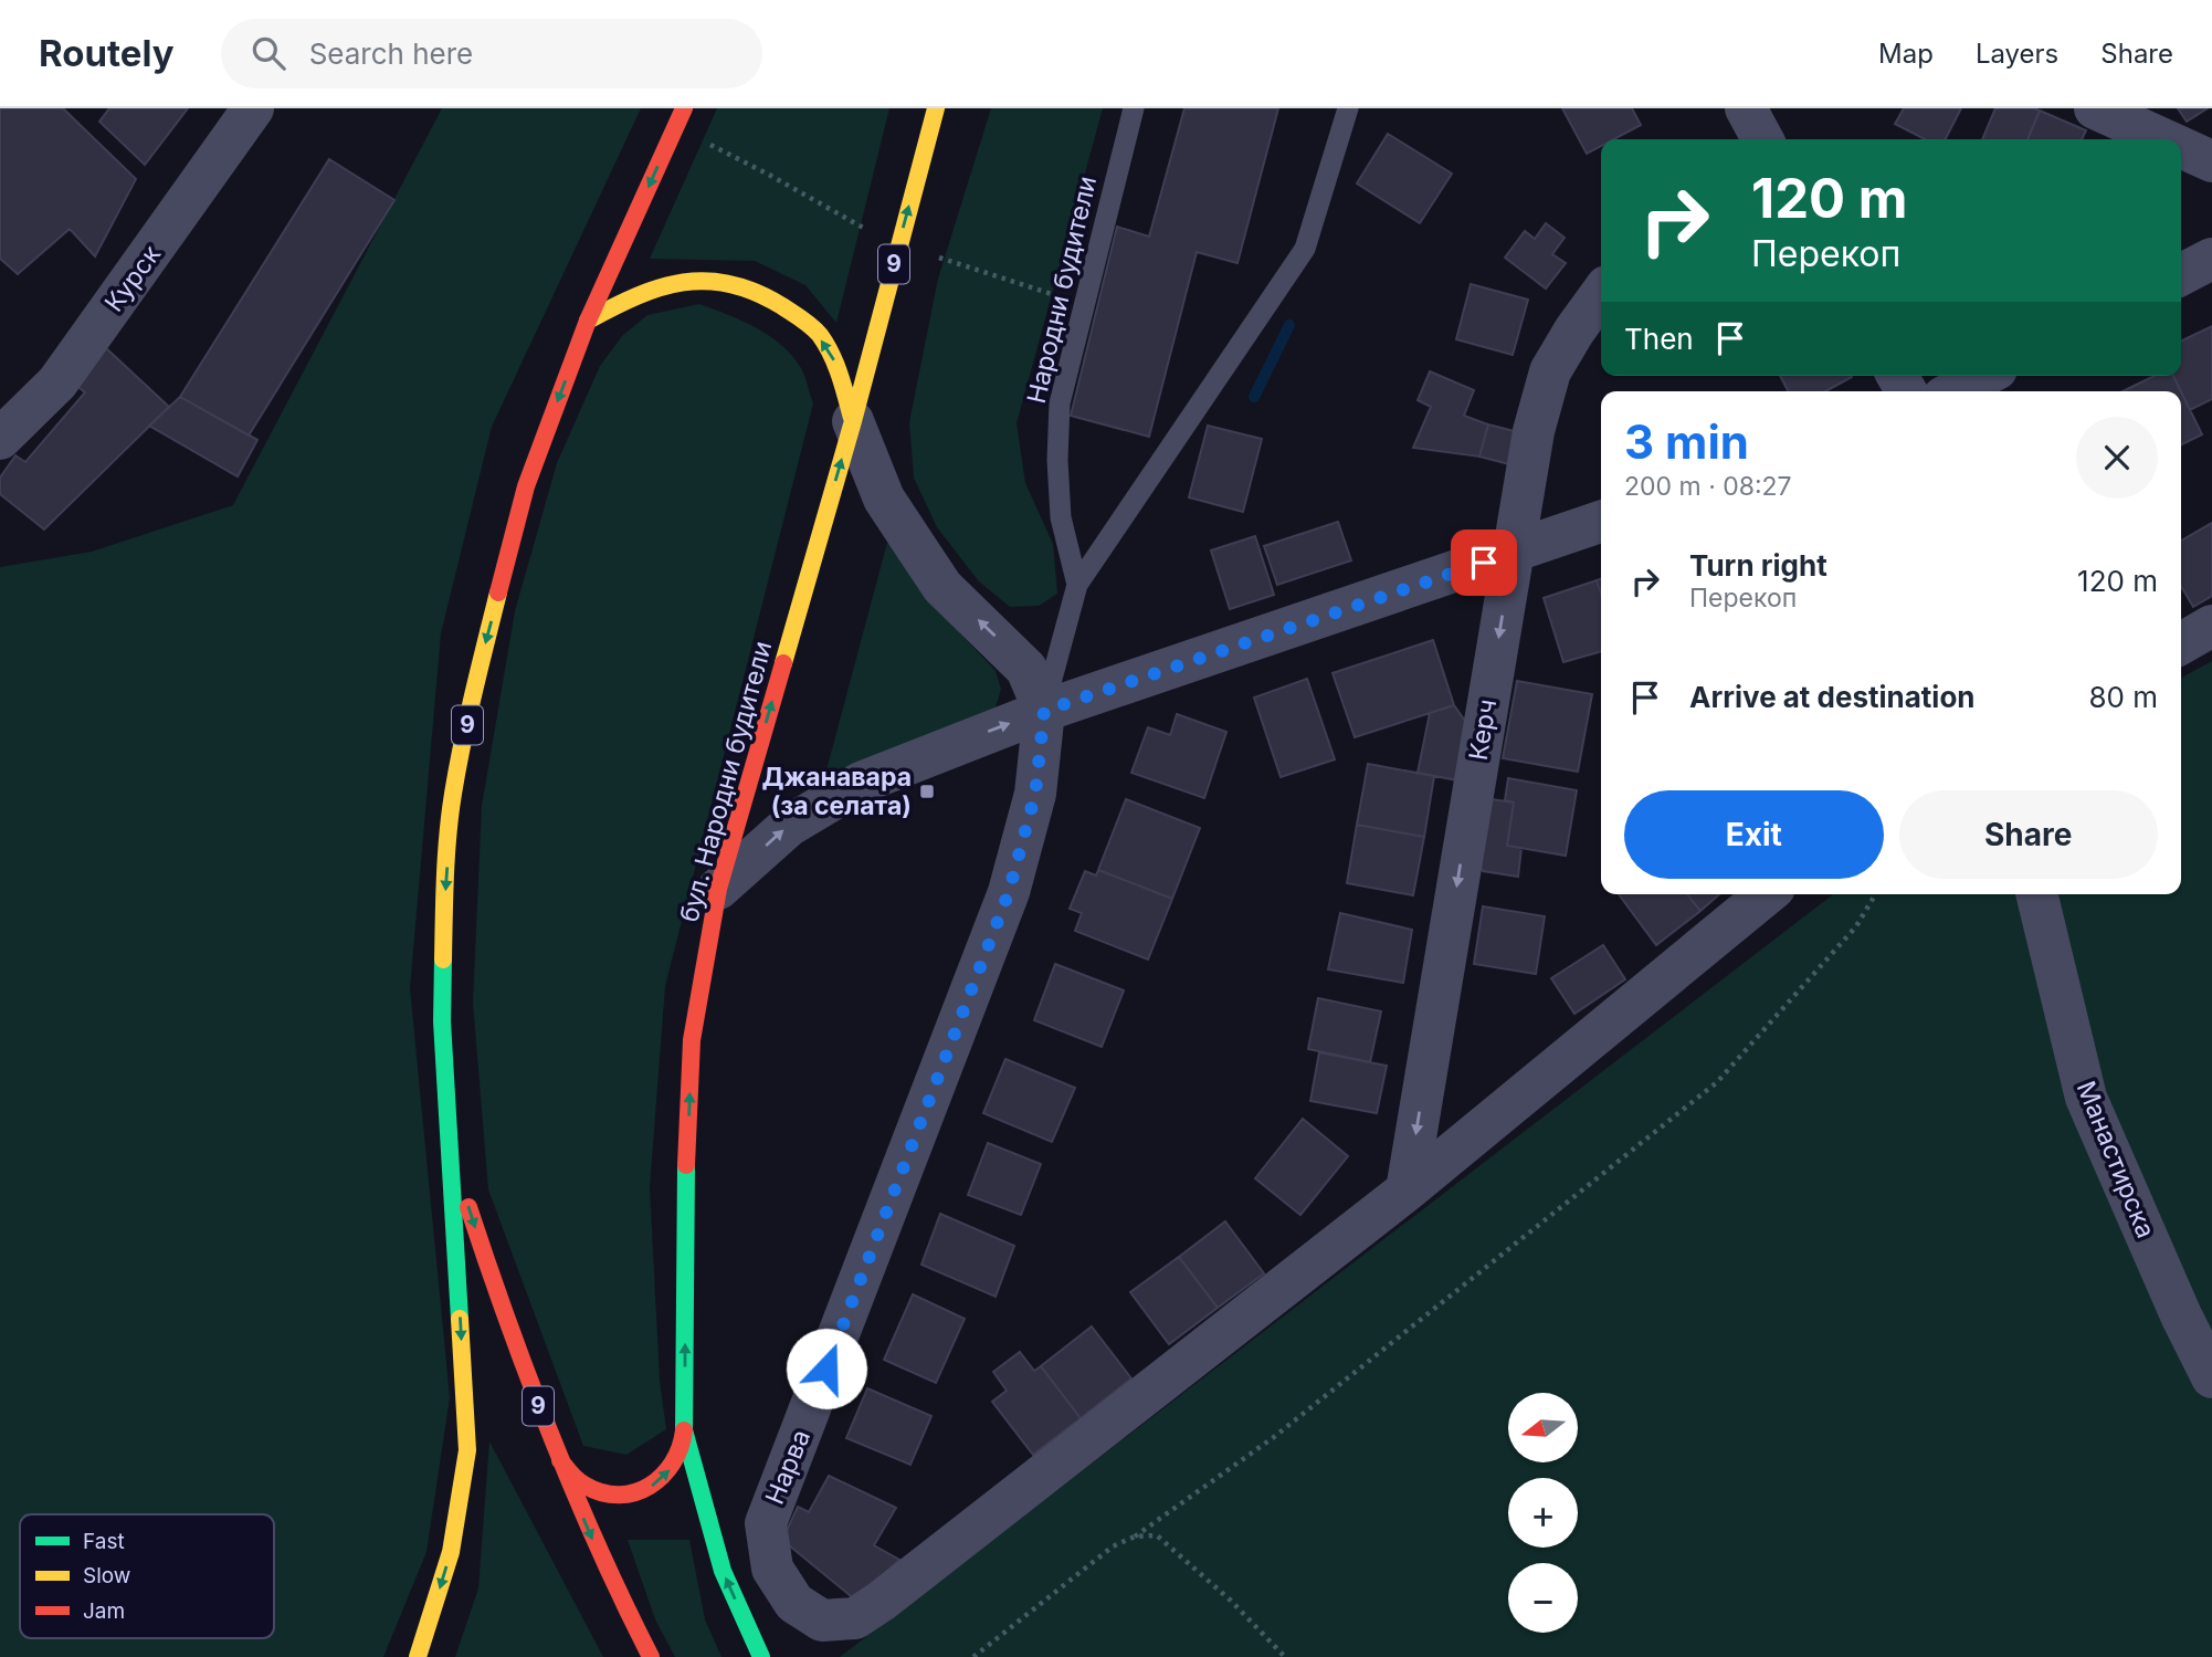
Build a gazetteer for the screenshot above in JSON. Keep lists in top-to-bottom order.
{
  "streets": {
    "main road": ["9", "бул. Народни будители"],
    "street": [
      "Курск",
      "Керч",
      "Манастирска",
      "Нарва"
    ],
    "lane": ["Народни будители"]
  },
  "crossings": [
    ["Народни будители", "Нарва"],
    ["Керч", "Нарва"]
  ],
  "one_way": ["Керч", "бул. Народни будители"],
  "places": {
    "transit": ["Джанавара (за селата)"]
  },
  "legend": ["Fast", "Slow", "Jam"],
  "north": "left",
  "page": {
    "header": "Routely",
    "search": "Search here",
    "nav": ["Map", "Layers", "Share"],
    "turn": ["120 m", "Перекоп"],
    "then": "Then",
    "heading": ["3 min", "200 m · 08:27"],
    "list": [
      {
        "name": "Turn right",
        "note": "Перекоп",
        "value": "120 m"
      },
      {
        "name": "Arrive at destination",
        "value": "80 m"
      }
    ],
    "buttons": ["Exit", "Share"],
    "map_buttons": ["+", "−"]
  }
}
